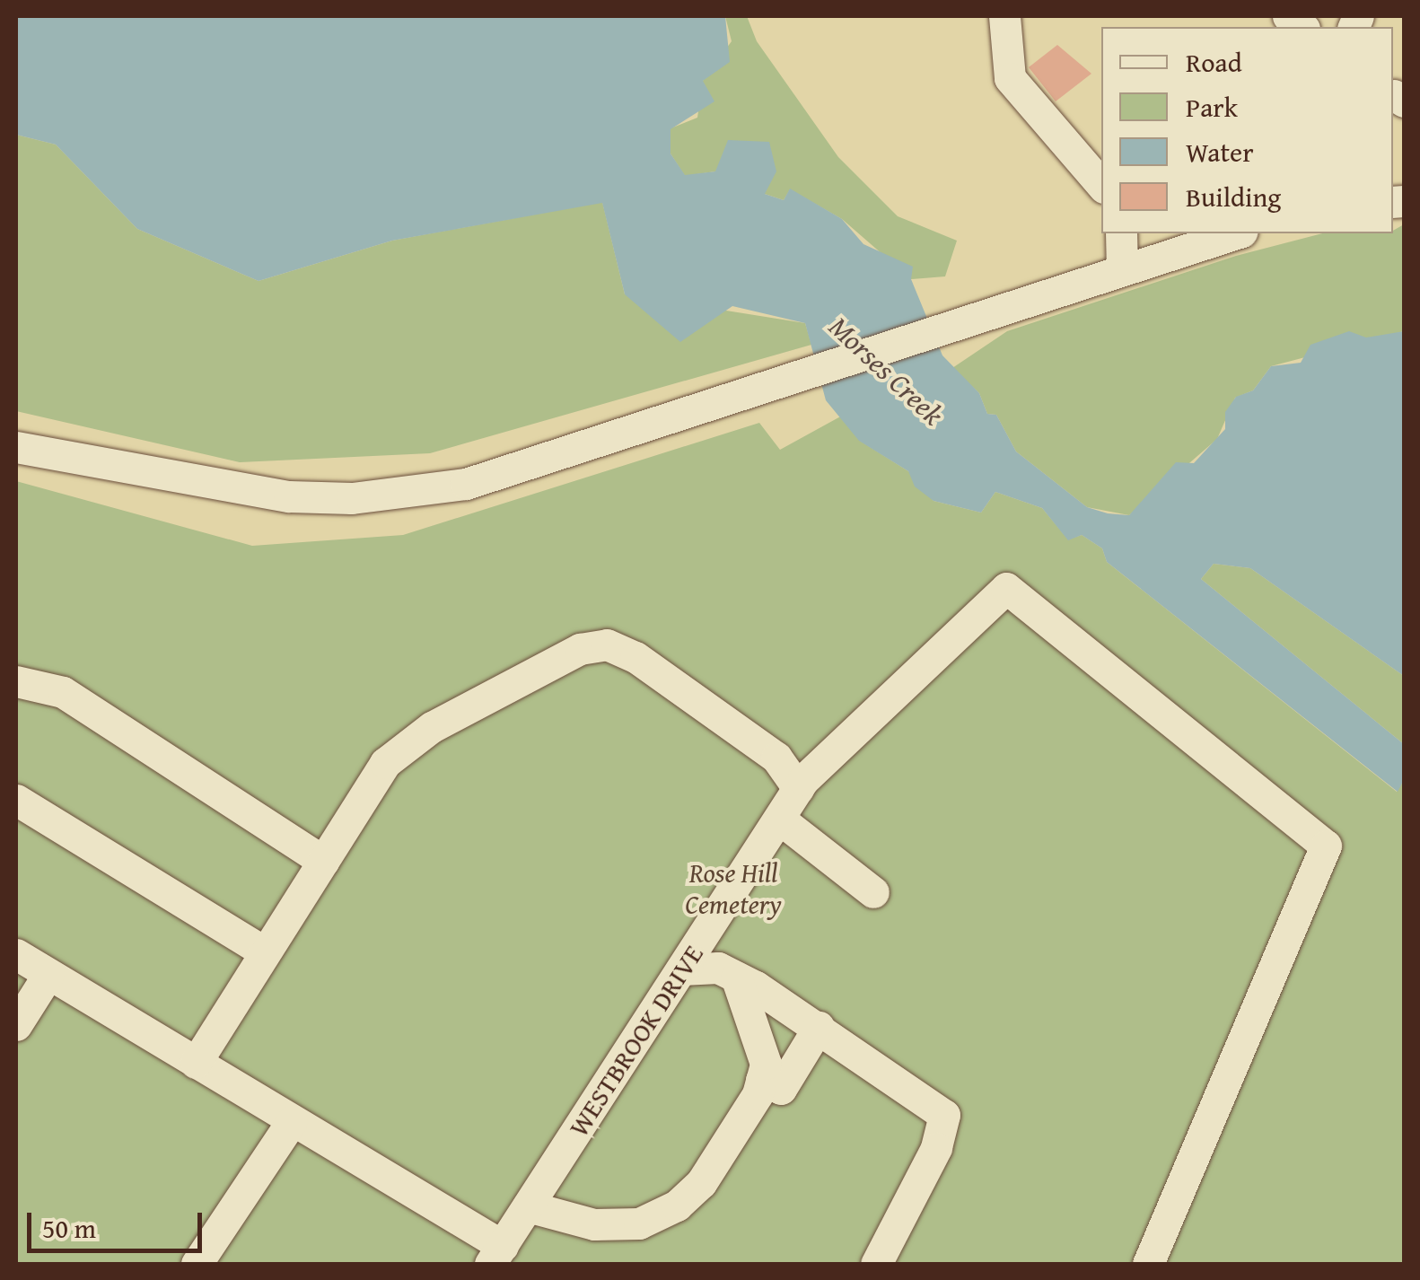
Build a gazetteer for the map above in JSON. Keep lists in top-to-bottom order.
{
  "streets": {
    "lane": ["WESTBROOK DRIVE"]
  },
  "water": ["Morses Creek"],
  "parks": ["Rose Hill Cemetery"],
  "legend": [
    "Road",
    "Park",
    "Water",
    "Building"
  ],
  "scale_bar": "50 m"
}
